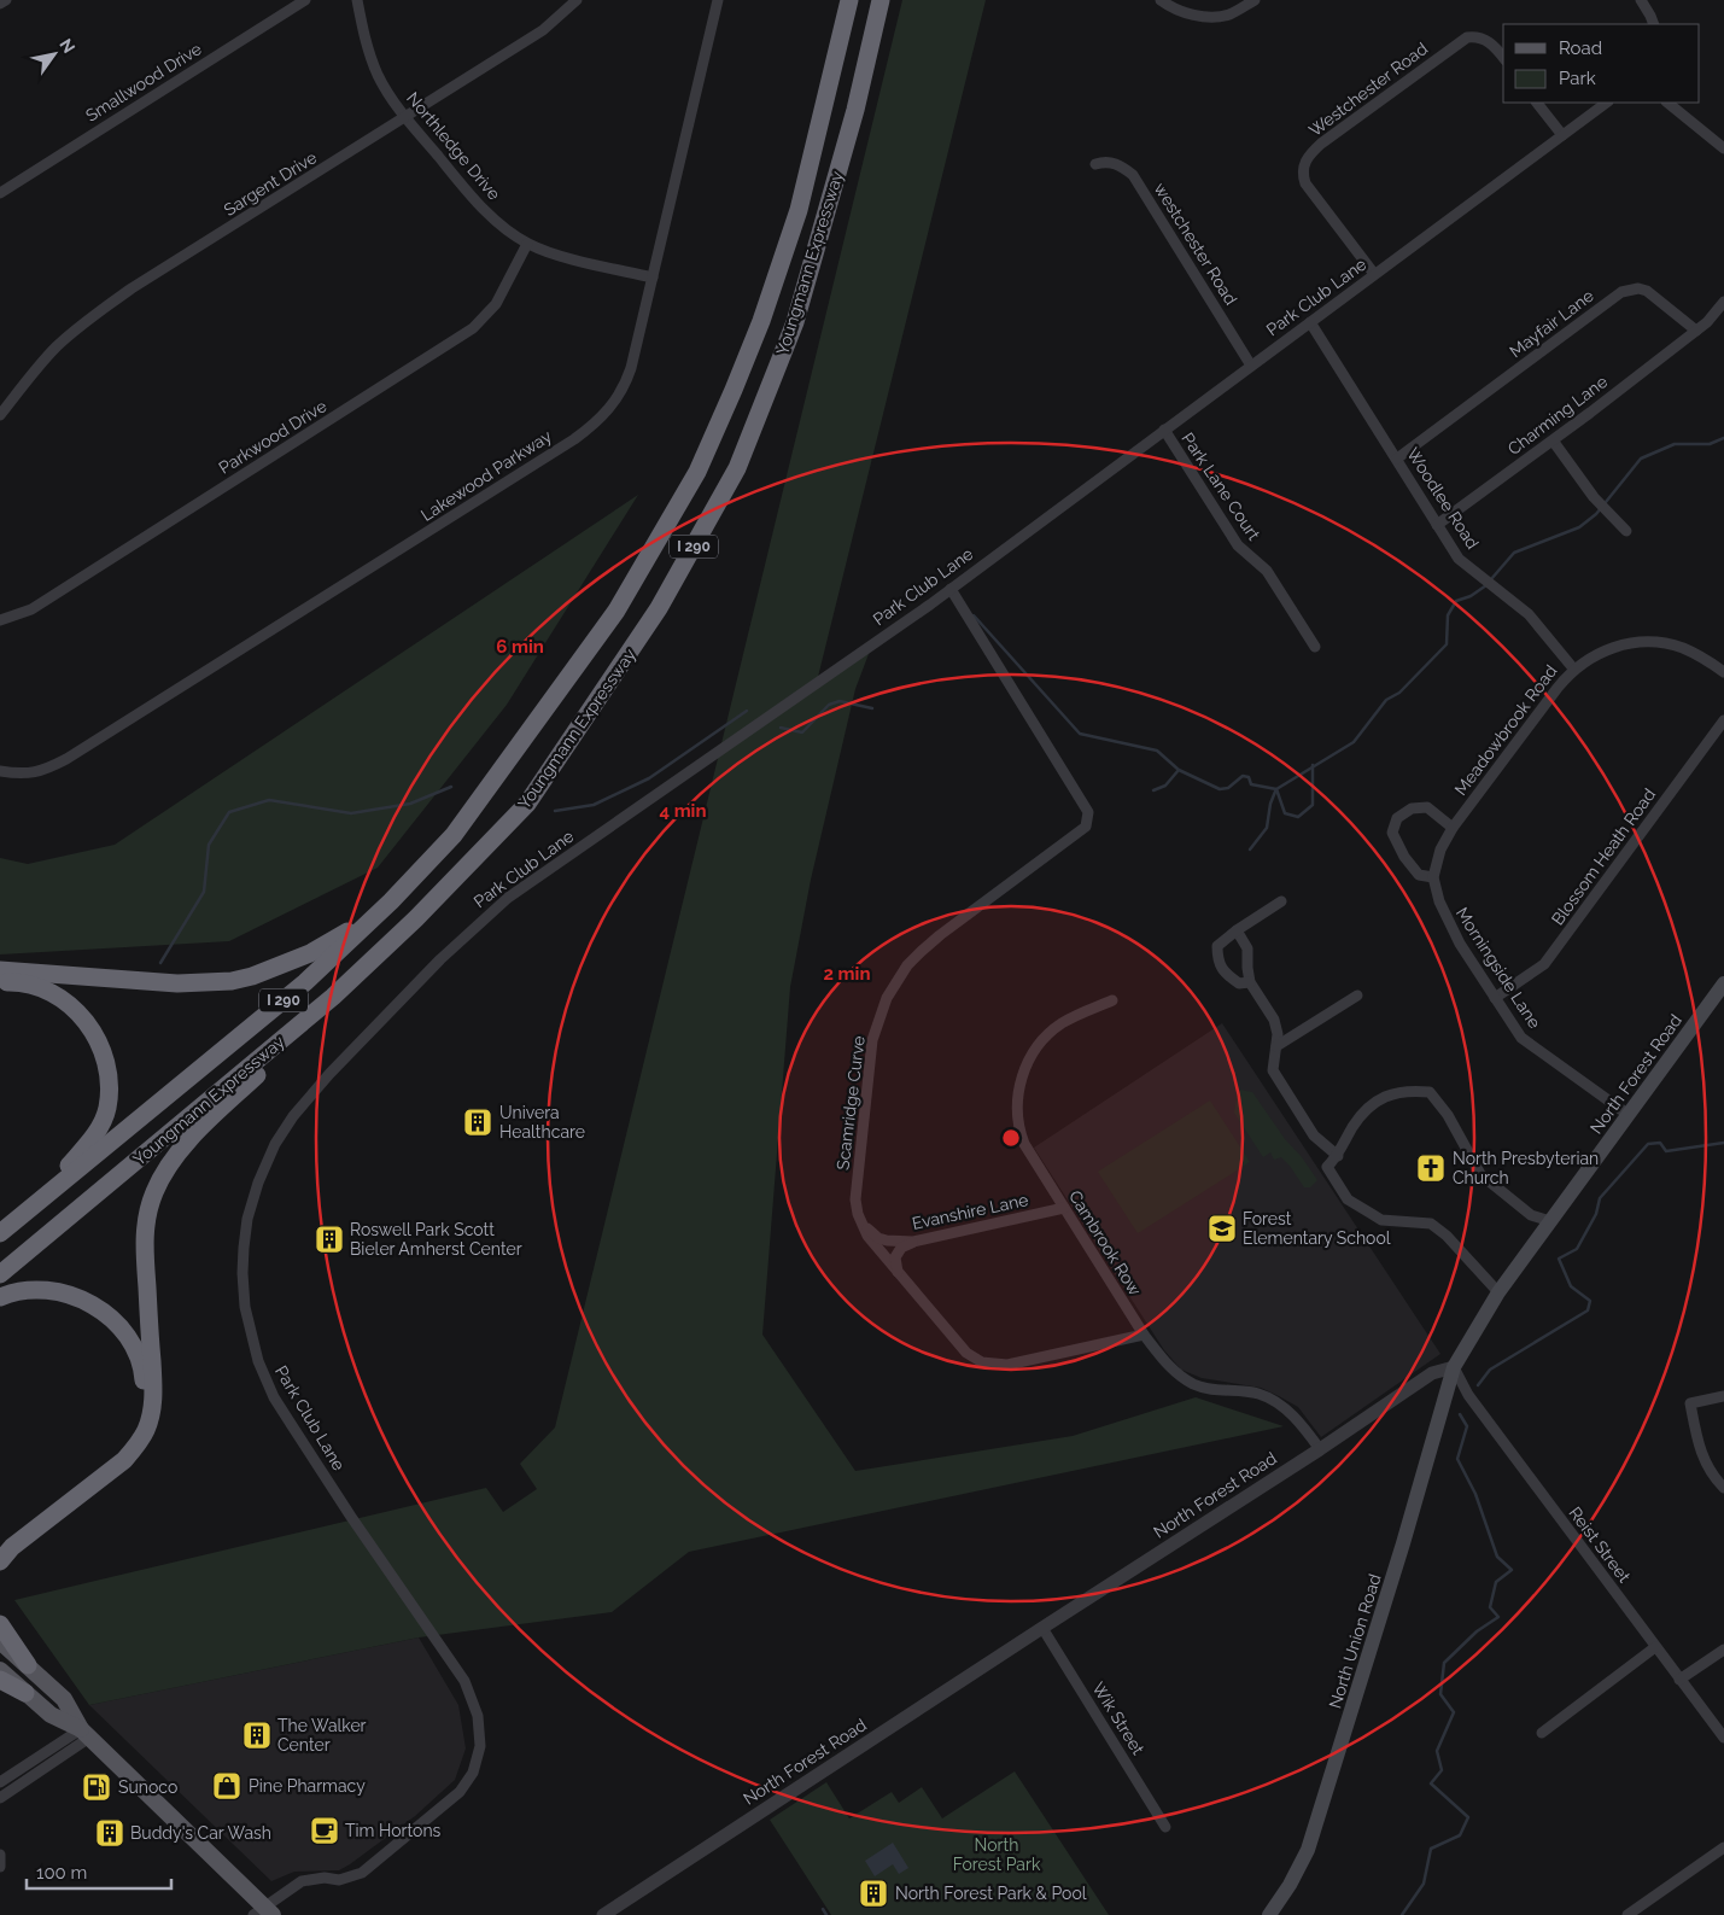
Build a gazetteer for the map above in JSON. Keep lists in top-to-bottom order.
{
  "streets": {
    "highway": ["Youngmann Expressway", "I 290"],
    "main road": ["North Forest Road", "North Union Road"],
    "street": [
      "Smallwood Drive",
      "Westchester Road",
      "Northledge Drive",
      "Sargent Drive",
      "westchester Road",
      "Park Club Lane",
      "Mayfair Lane",
      "Charming Lane",
      "Parkwood Drive",
      "Lakewood Parkway",
      "Park Lane Court",
      "Woodlee Road",
      "Meadowbrook Road",
      "Blossom Heath Road",
      "Morningside Lane",
      "Scamridge Curve",
      "Evanshire Lane",
      "Cambrook Row",
      "Reist Street",
      "Wik Street"
    ]
  },
  "crossings": [
    ["Westchester Road", "Park Club Lane"],
    ["Northledge Drive", "Sargent Drive"],
    ["Northledge Drive", "Parkwood Drive"],
    ["Northledge Drive", "Lakewood Parkway"],
    ["westchester Road", "Park Club Lane"],
    ["Park Club Lane", "Park Lane Court"],
    ["Park Club Lane", "Woodlee Road"],
    ["Park Club Lane", "Scamridge Curve"],
    ["Mayfair Lane", "Charming Lane"],
    ["Mayfair Lane", "Woodlee Road"],
    ["Charming Lane", "Woodlee Road"],
    ["Woodlee Road", "Meadowbrook Road"],
    ["Meadowbrook Road", "Morningside Lane"],
    ["Blossom Heath Road", "Morningside Lane"],
    ["Morningside Lane", "North Forest Road"],
    ["North Forest Road", "Cambrook Row"],
    ["North Forest Road", "Reist Street"],
    ["North Forest Road", "North Union Road"],
    ["North Forest Road", "Wik Street"],
    ["Scamridge Curve", "Evanshire Lane"],
    ["Scamridge Curve", "Cambrook Row"],
    ["Evanshire Lane", "Cambrook Row"],
    ["Reist Street", "North Union Road"]
  ],
  "parks": ["North Forest Park"],
  "places": {
    "building": [
      "Univera Healthcare",
      "Roswell Park Scott Bieler Amherst Center",
      "The Walker Center",
      "Buddy's Car Wash",
      "North Forest Park & Pool"
    ],
    "church": ["North Presbyterian Church"],
    "school or university": ["Forest Elementary School"],
    "shop": ["Pine Pharmacy"],
    "fuel station": ["Sunoco"],
    "cafe": ["Tim Hortons"]
  },
  "legend": ["Road", "Park"],
  "scale_bar": "100 m",
  "north": "top right",
  "rings": ["6 min", "4 min", "2 min"]
}
